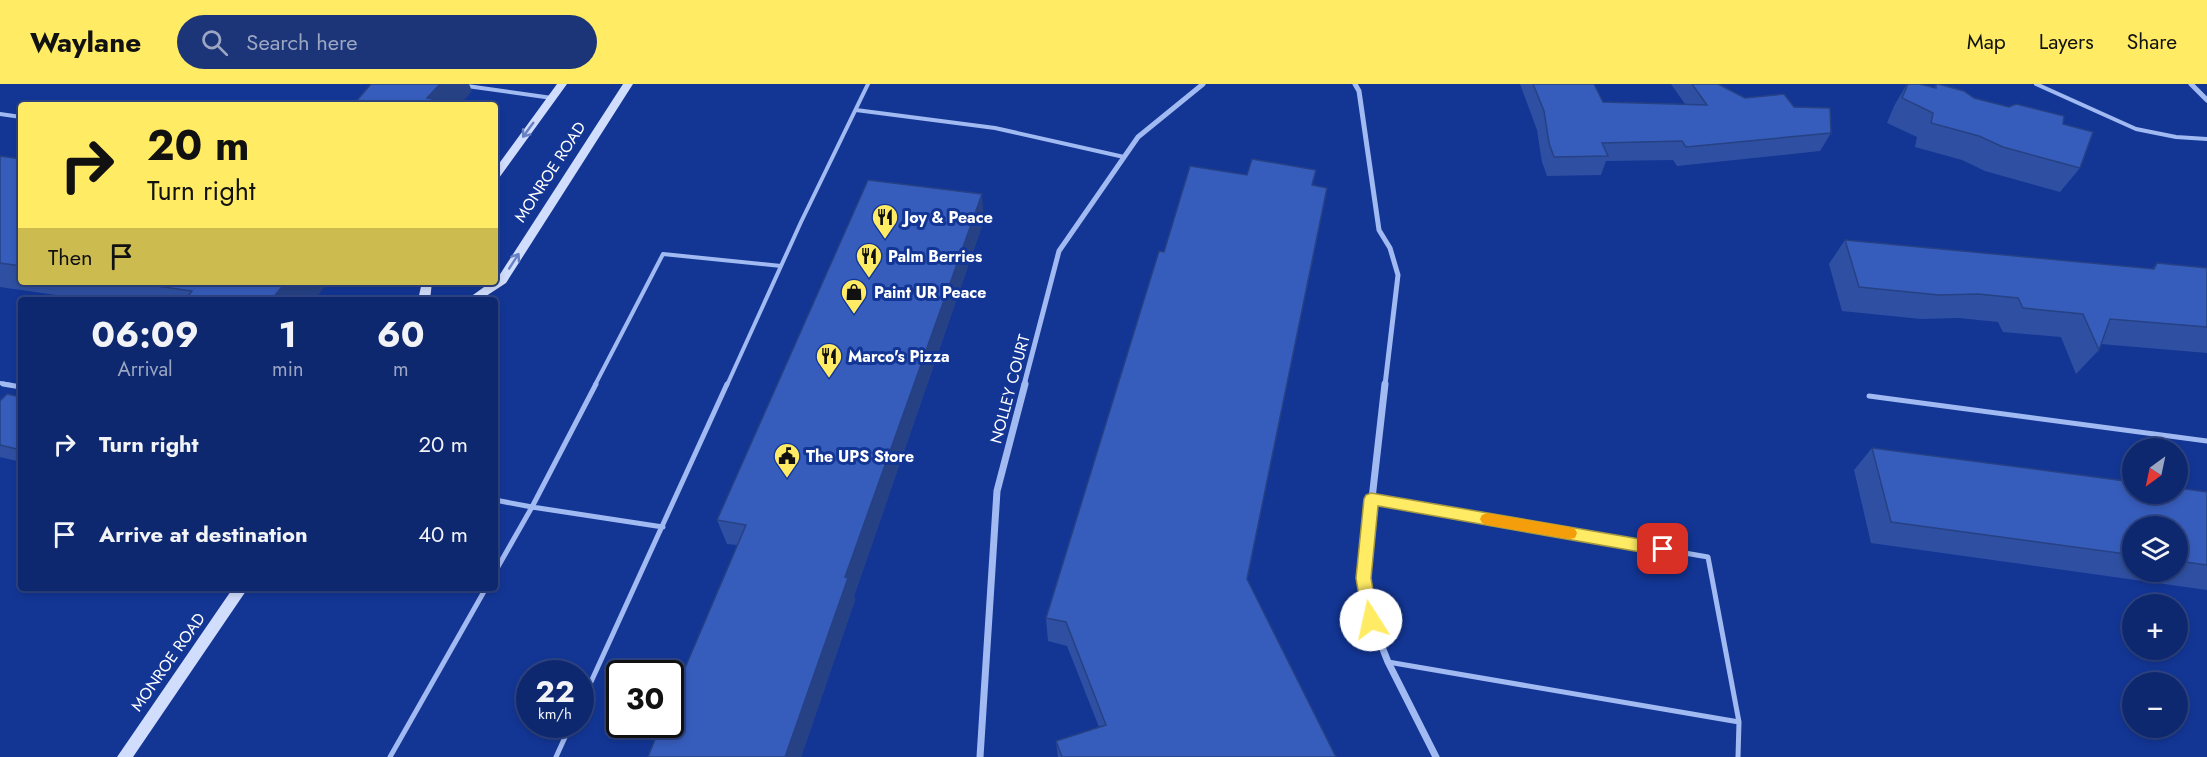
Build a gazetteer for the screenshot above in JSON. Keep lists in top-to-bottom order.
{
  "streets": {
    "main road": ["MONROE ROAD"],
    "street": ["NOLLEY COURT"]
  },
  "places": {
    "restaurant": ["Joy & Peace", "Palm Berries", "Marco's Pizza"],
    "shop": ["Paint UR Peace"],
    "public building": ["The UPS Store"]
  },
  "north": "bottom left",
  "page": {
    "header": "Waylane",
    "search": "Search here",
    "nav": ["Map", "Layers", "Share"],
    "turn": ["20 m", "Turn right"],
    "then": "Then",
    "eta": [
      "06:09",
      "Arrival",
      "1",
      "min",
      "60",
      "m"
    ],
    "list": [
      {
        "name": "Turn right",
        "value": "20 m"
      },
      {
        "name": "Arrive at destination",
        "value": "40 m"
      }
    ],
    "map_buttons": ["+", "−"],
    "speed": "22 km/h",
    "limit": "30"
  }
}
